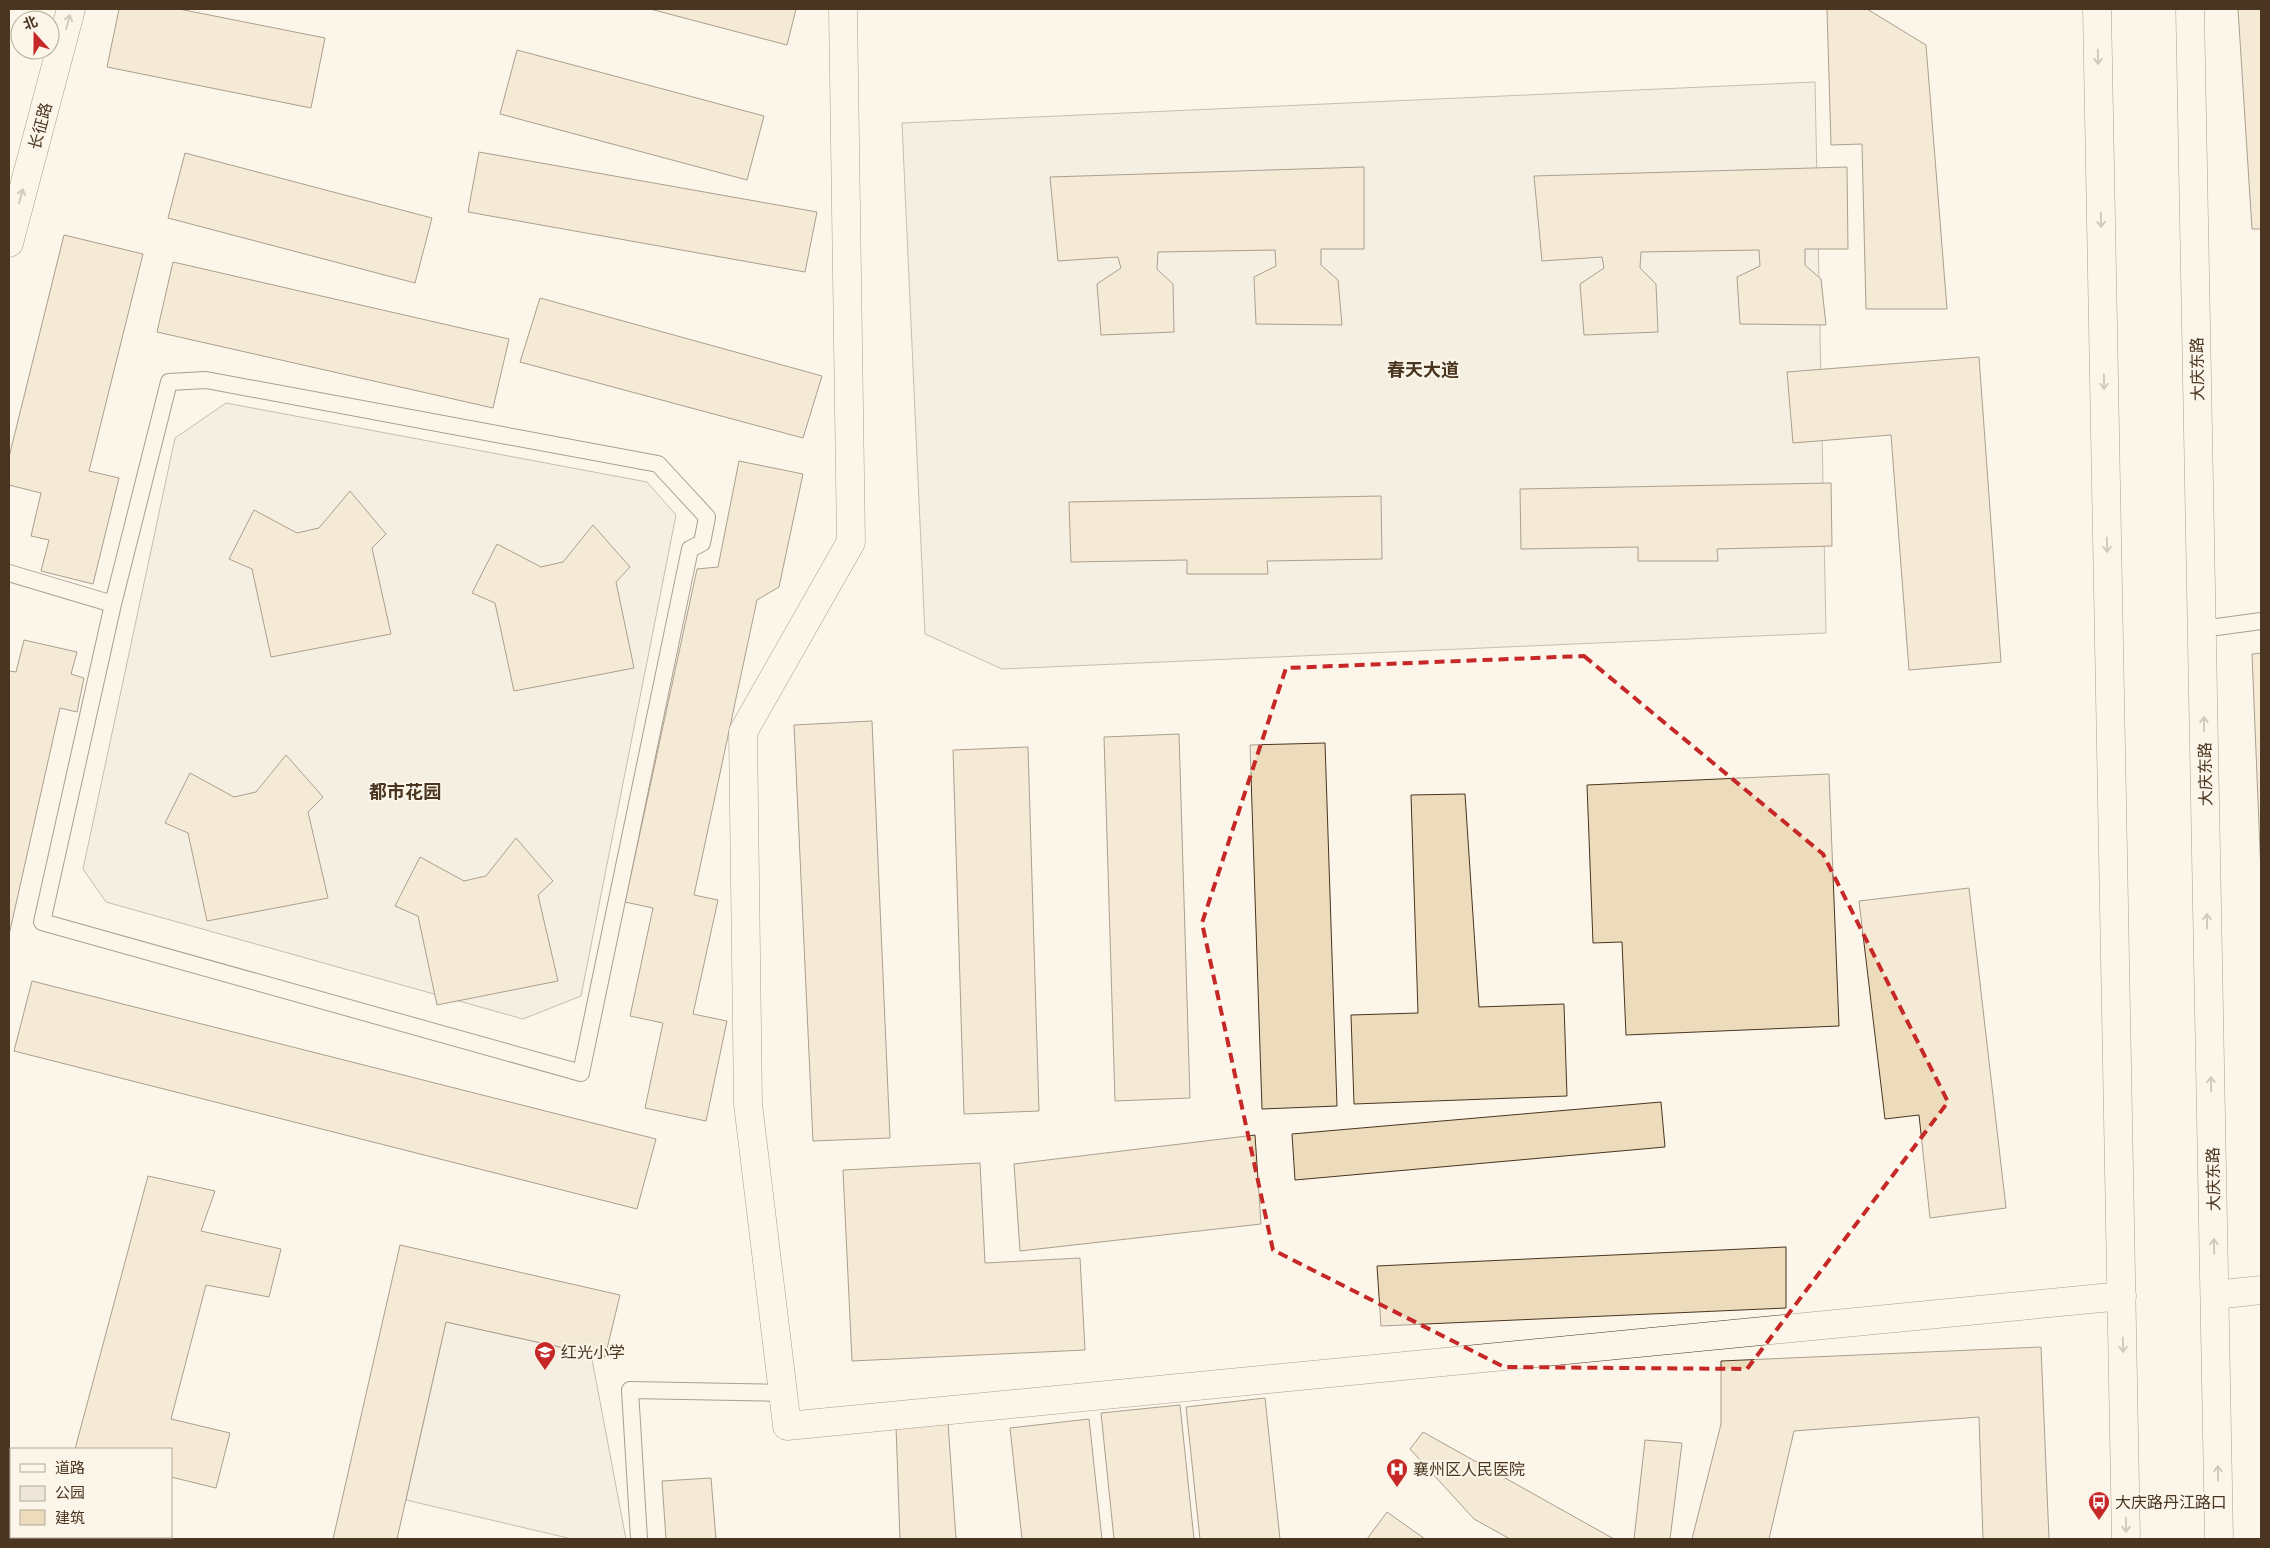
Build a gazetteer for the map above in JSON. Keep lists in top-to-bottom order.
{
  "streets": {
    "main road": ["长征路", "大庆东路"]
  },
  "one_way": ["长征路"],
  "districts": ["春天大道", "都市花园"],
  "places": {
    "school or university": ["红光小学"],
    "hospital": ["襄州区人民医院"],
    "bus stop": ["大庆路丹江路口"]
  },
  "legend": ["道路", "公园", "建筑"],
  "north": "top"
}
